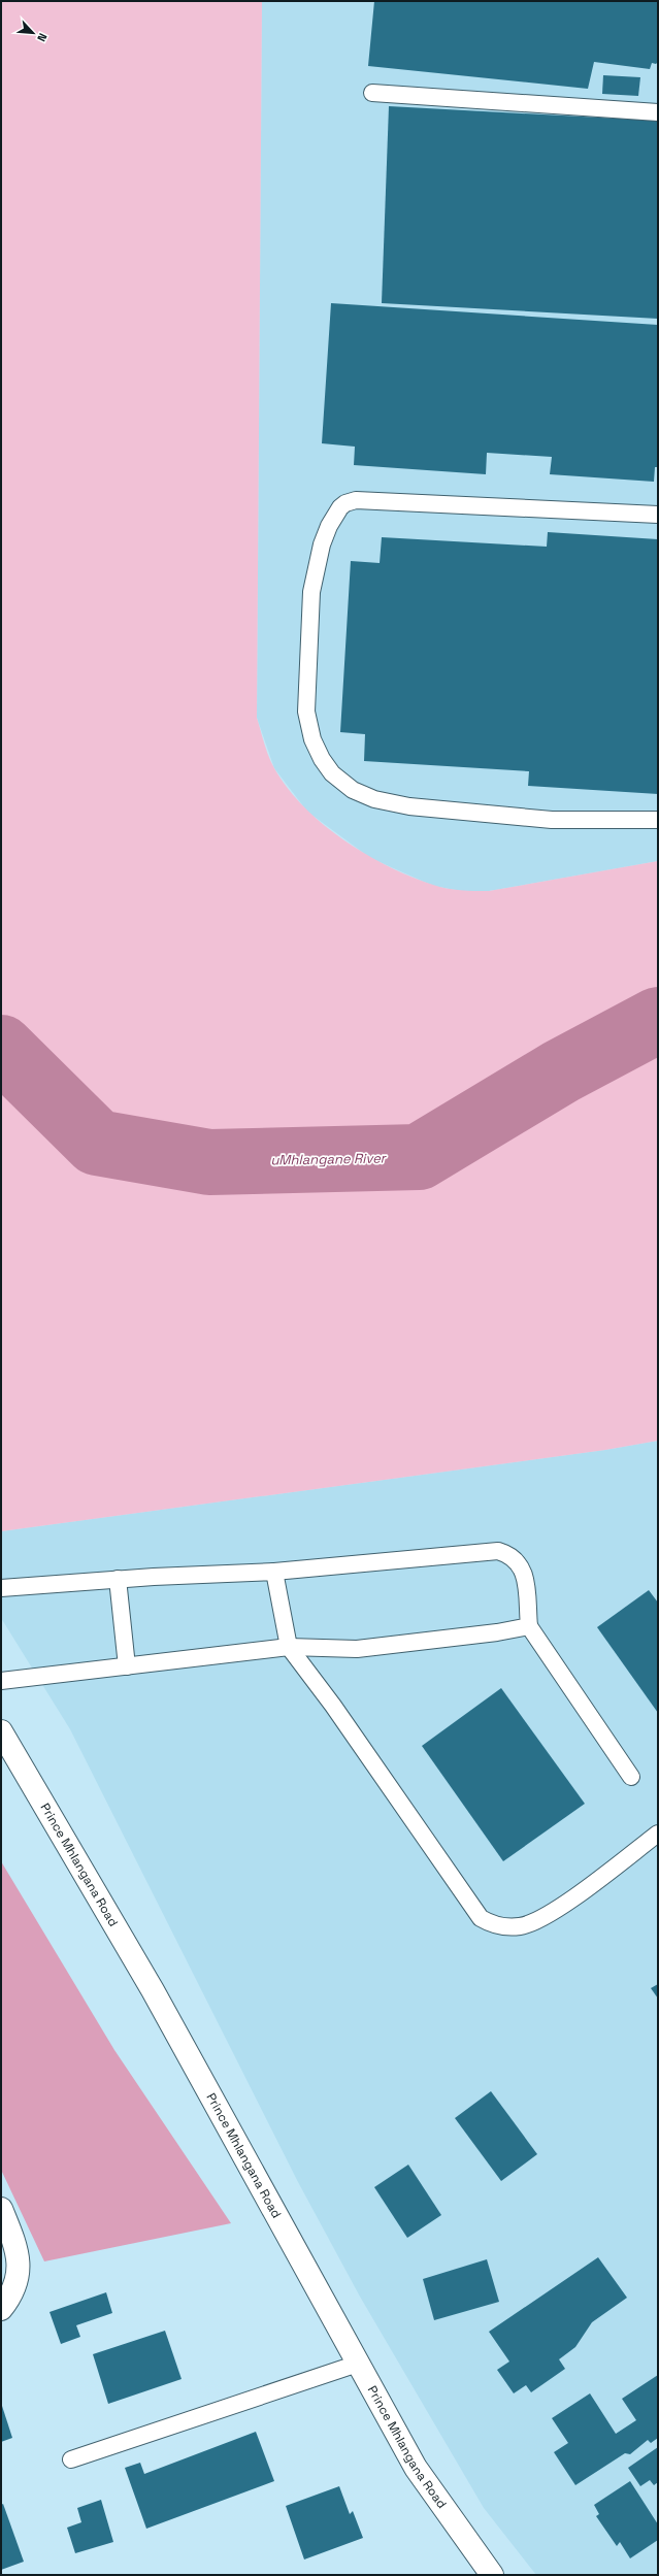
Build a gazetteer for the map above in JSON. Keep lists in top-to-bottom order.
{
  "streets": {
    "street": ["Prince Mhlangana Road"]
  },
  "water": ["uMhlangane River"],
  "north": "bottom right"
}
